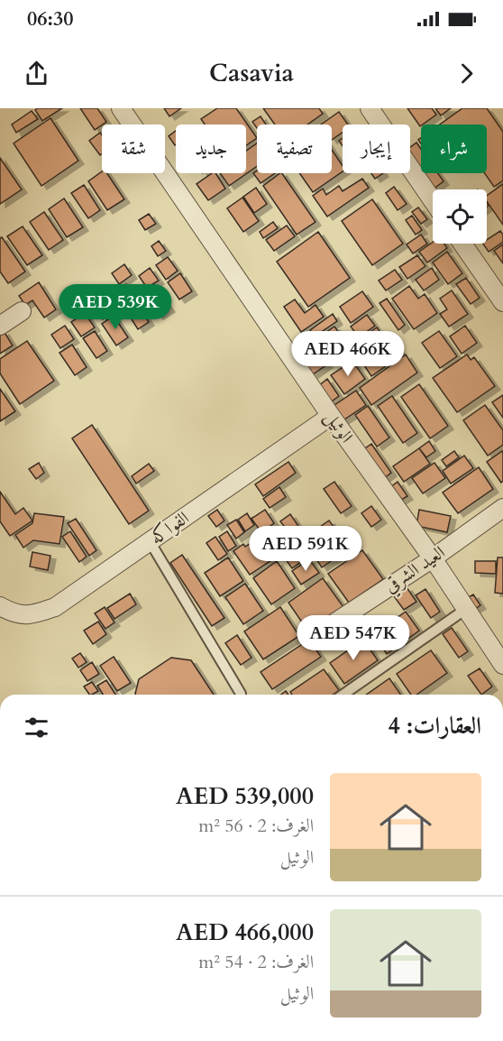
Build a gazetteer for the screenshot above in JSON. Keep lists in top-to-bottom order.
{
  "streets": {
    "street": ["الوثيل", "الفواكه", "العيد الشرقي"]
  },
  "crossings": [
    ["الوثيل", "الفواكه"],
    ["الوثيل", "العيد الشرقي"]
  ],
  "page": {
    "status": "06:30",
    "header": "Casavia",
    "chip": [
      "شراء",
      "إيجار",
      "تصفية",
      "جديد",
      "شقة"
    ],
    "price": [
      "AED 539K",
      "AED 466K",
      "AED 591K",
      "AED 547K"
    ],
    "heading": "العقارات: 4",
    "list": [
      {
        "name": "AED 539,000",
        "note": "الغرف: 2 · 56 m² · الوثيل"
      },
      {
        "name": "AED 466,000",
        "note": "الغرف: 2 · 54 m² · الوثيل"
      }
    ]
  }
}
